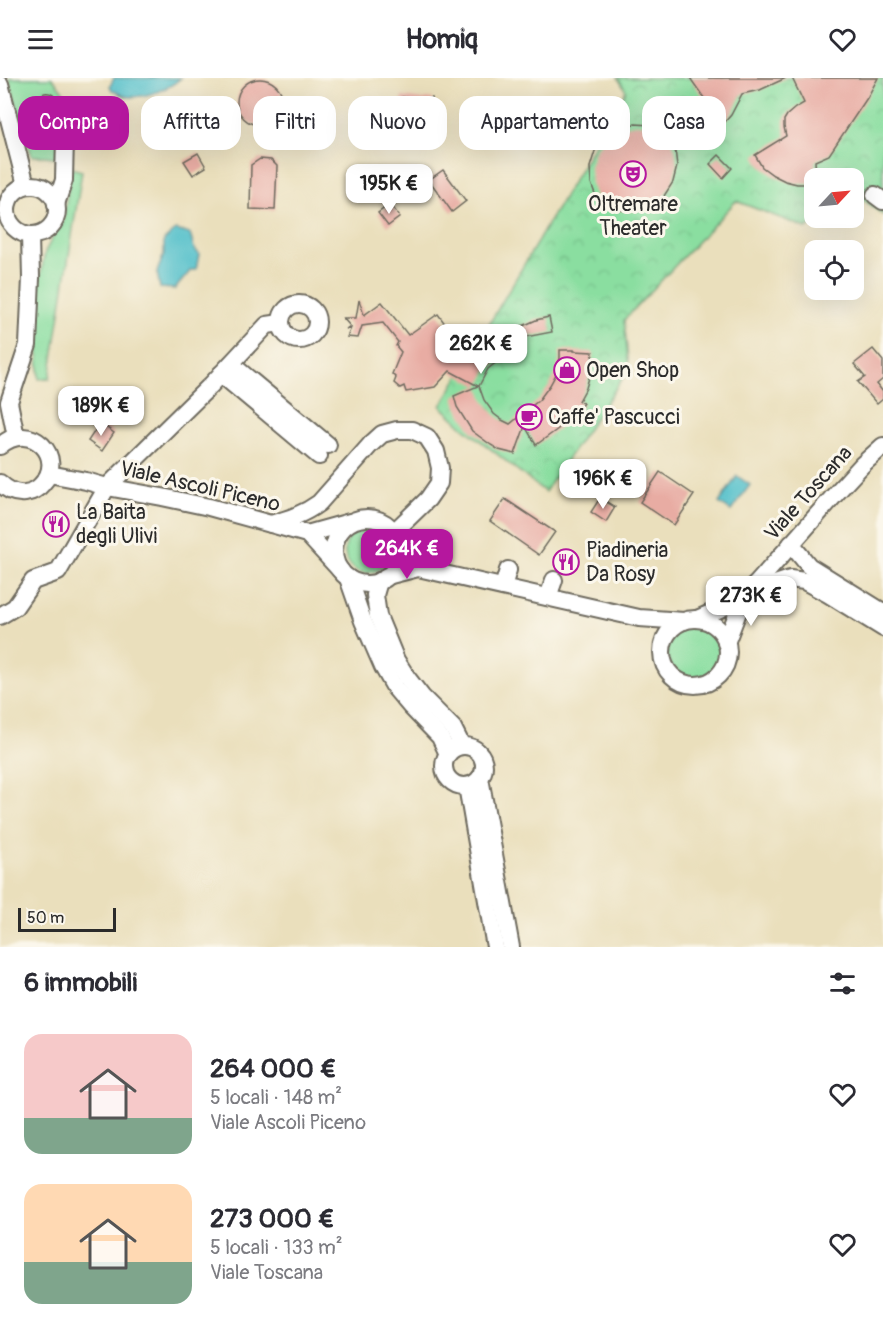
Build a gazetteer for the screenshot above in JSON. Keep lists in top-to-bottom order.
{
  "streets": {
    "street": ["Viale Ascoli Piceno", "Viale Toscana"]
  },
  "places": {
    "theatre": ["Oltremare Theater"],
    "shop": ["Open Shop"],
    "cafe": ["Caffe' Pascucci"],
    "restaurant": ["La Baita degli Ulivi", "Piadineria Da Rosy"]
  },
  "scale_bar": "50 m",
  "north": "top right",
  "page": {
    "header": "Homiq",
    "chip": [
      "Compra",
      "Affitta",
      "Filtri",
      "Nuovo",
      "Appartamento",
      "Casa"
    ],
    "price": [
      "195K €",
      "262K €",
      "189K €",
      "196K €",
      "264K €",
      "273K €"
    ],
    "scale": "50 m",
    "heading": "6 immobili",
    "list": [
      {
        "name": "264 000 €",
        "note": "5 locali · 148 m² · Viale Ascoli Piceno"
      },
      {
        "name": "273 000 €",
        "note": "5 locali · 133 m² · Viale Toscana"
      }
    ]
  }
}
